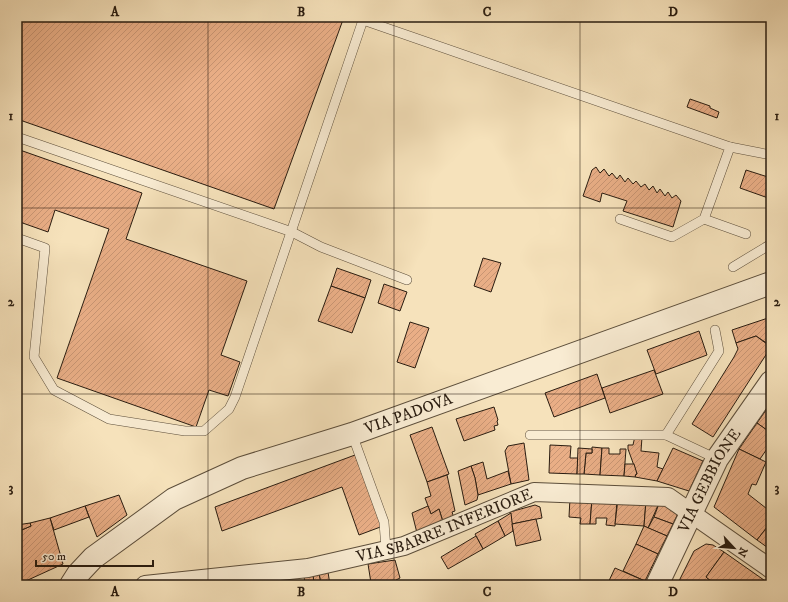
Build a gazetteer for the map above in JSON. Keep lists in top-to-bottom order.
{
  "streets": {
    "street": ["VIA PADOVA", "VIA GEBBIONE", "VIA SBARRE INFERIORE"]
  },
  "crossings": [
    ["VIA GEBBIONE", "VIA SBARRE INFERIORE"]
  ],
  "scale_bar": "50 m",
  "north": "bottom right",
  "grid": {
    "columns": [
      "A",
      "B",
      "C",
      "D"
    ],
    "rows": ["1", "2", "3"]
  }
}
